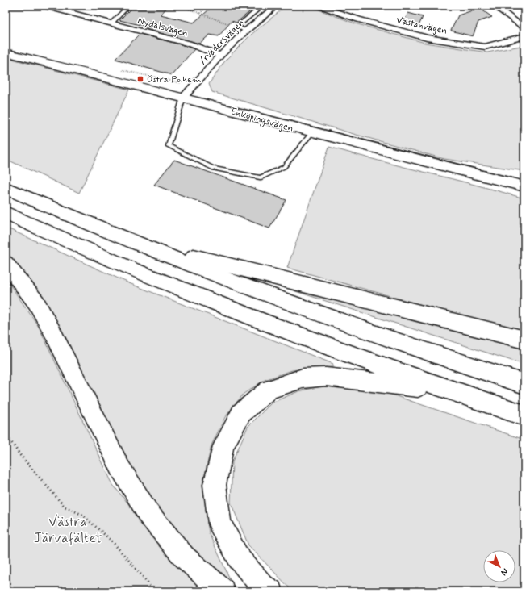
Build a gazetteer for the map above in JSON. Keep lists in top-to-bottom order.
{
  "streets": {
    "street": [
      "Västanvägen",
      "Nydalsvägen",
      "Yrvädersvägen",
      "Enköpingsvägen"
    ]
  },
  "crossings": [
    ["Nydalsvägen", "Yrvädersvägen"],
    ["Yrvädersvägen", "Enköpingsvägen"]
  ],
  "parks": ["Västra Järvafältet"],
  "places": {
    "transit": ["Östra Polhem"]
  },
  "north": "bottom right"
}
